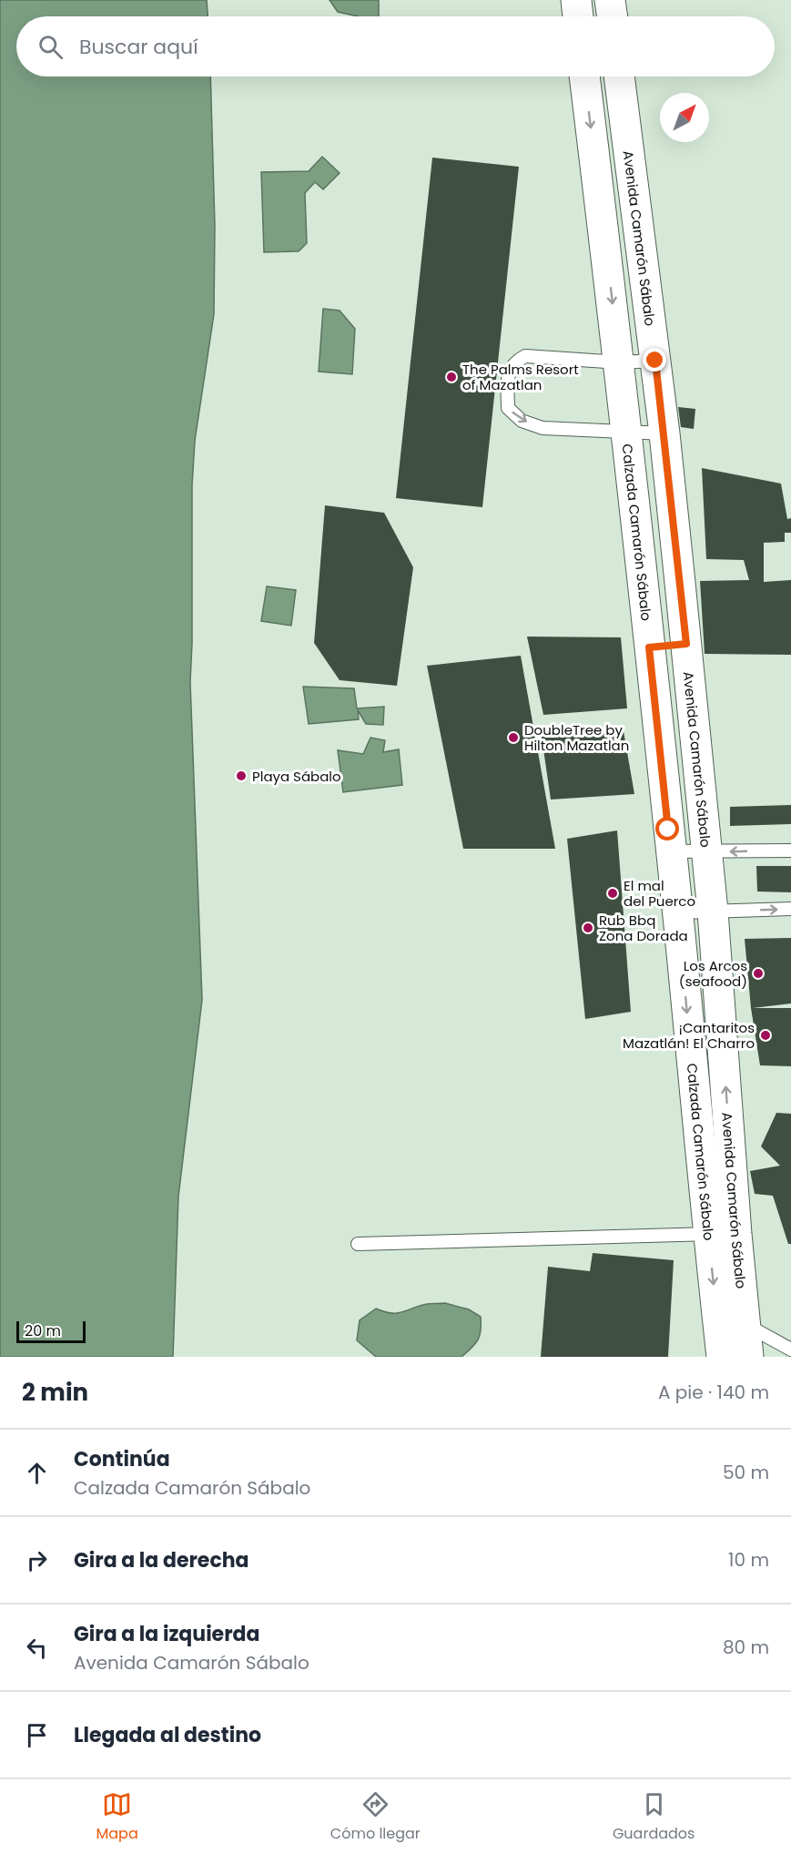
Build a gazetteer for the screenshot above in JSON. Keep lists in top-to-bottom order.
{
  "streets": {
    "main road": ["Avenida Camarón Sábalo", "Calzada Camarón Sábalo"]
  },
  "crossings": [
    ["Avenida Camarón Sábalo", "Calzada Camarón Sábalo"]
  ],
  "one_way": ["Calzada Camarón Sábalo"],
  "places": [
    "The Palms Resort of Mazatlan",
    "DoubleTree by Hilton Mazatlan",
    "Playa Sábalo",
    "El mal del Puerco",
    "Rub Bbq Zona Dorada",
    "Los Arcos (seafood)",
    "¡Cantaritos Mazatlán! El Charro"
  ],
  "scale_bar": "20 m",
  "north": "top right",
  "page": {
    "search": "Buscar aquí",
    "scale": "20 m",
    "heading": ["2 min", "A pie · 140 m"],
    "list": [
      ["Continúa", "Calzada Camarón Sábalo", "50 m"],
      ["Gira a la derecha", "10 m"],
      ["Gira a la izquierda", "Avenida Camarón Sábalo", "80 m"],
      "Llegada al destino"
    ],
    "nav": ["Mapa", "Cómo llegar", "Guardados"]
  }
}
